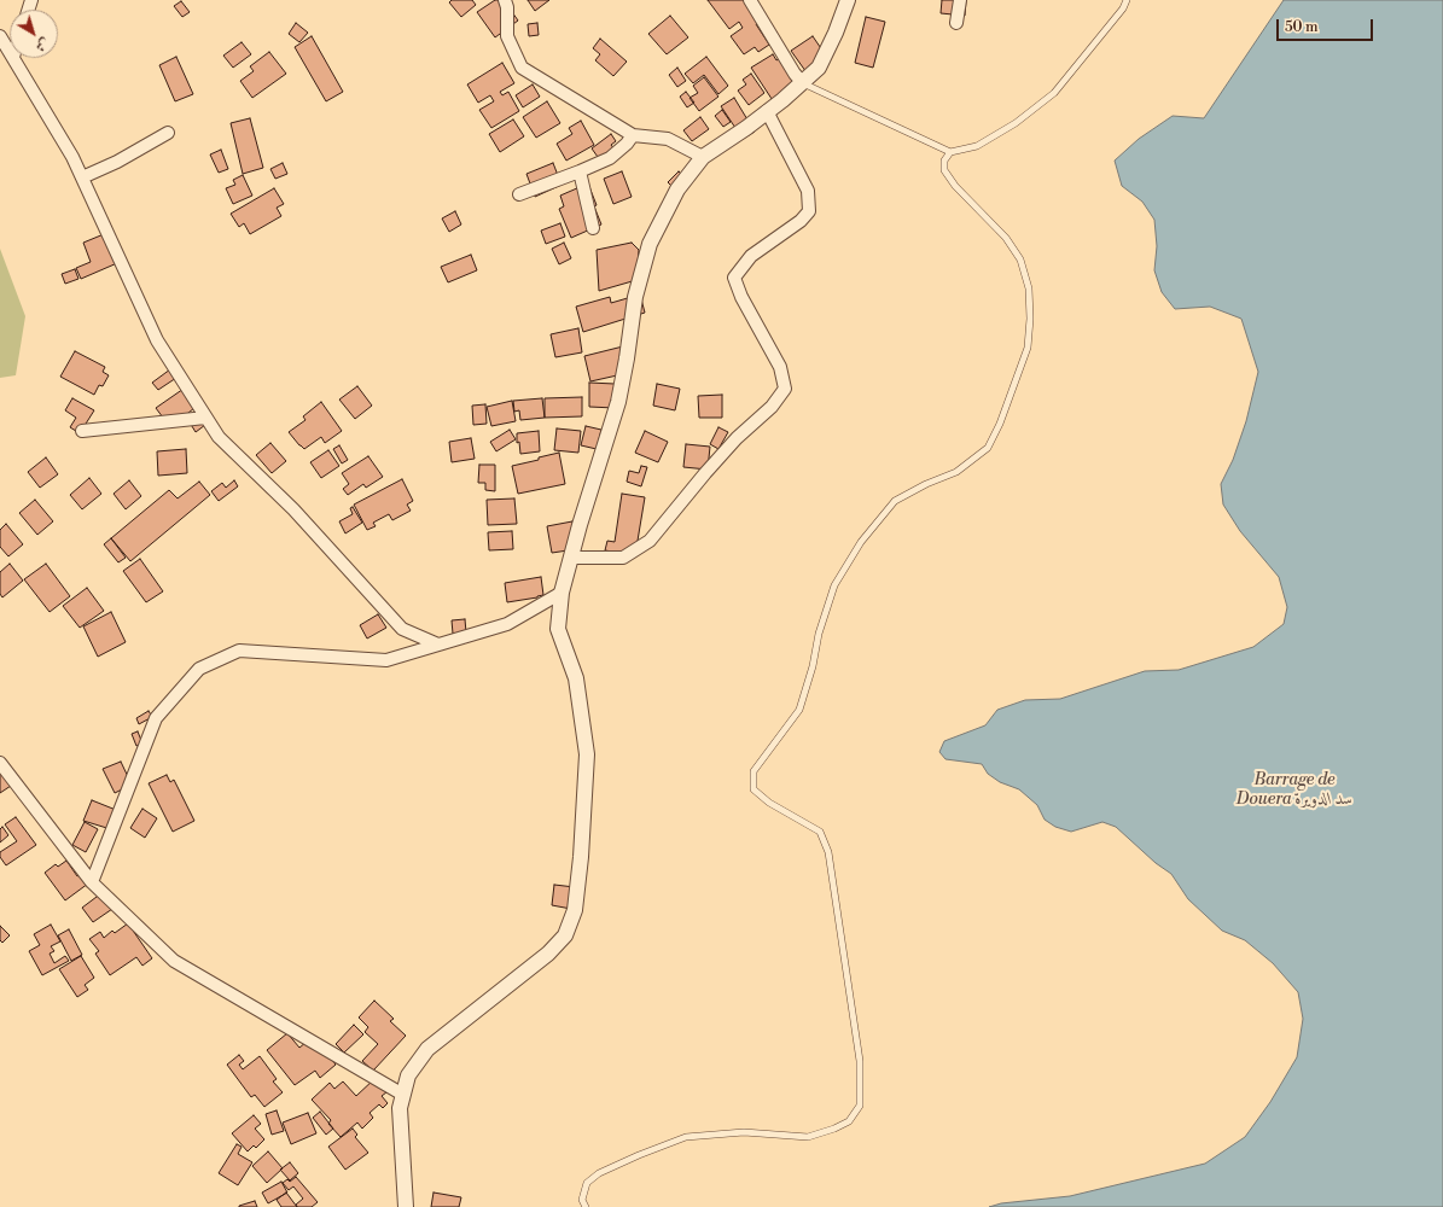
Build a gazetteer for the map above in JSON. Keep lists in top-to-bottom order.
{
  "water": ["Barrage de Douera سد الدويرة"],
  "scale_bar": "50 m",
  "north": "bottom right"
}
